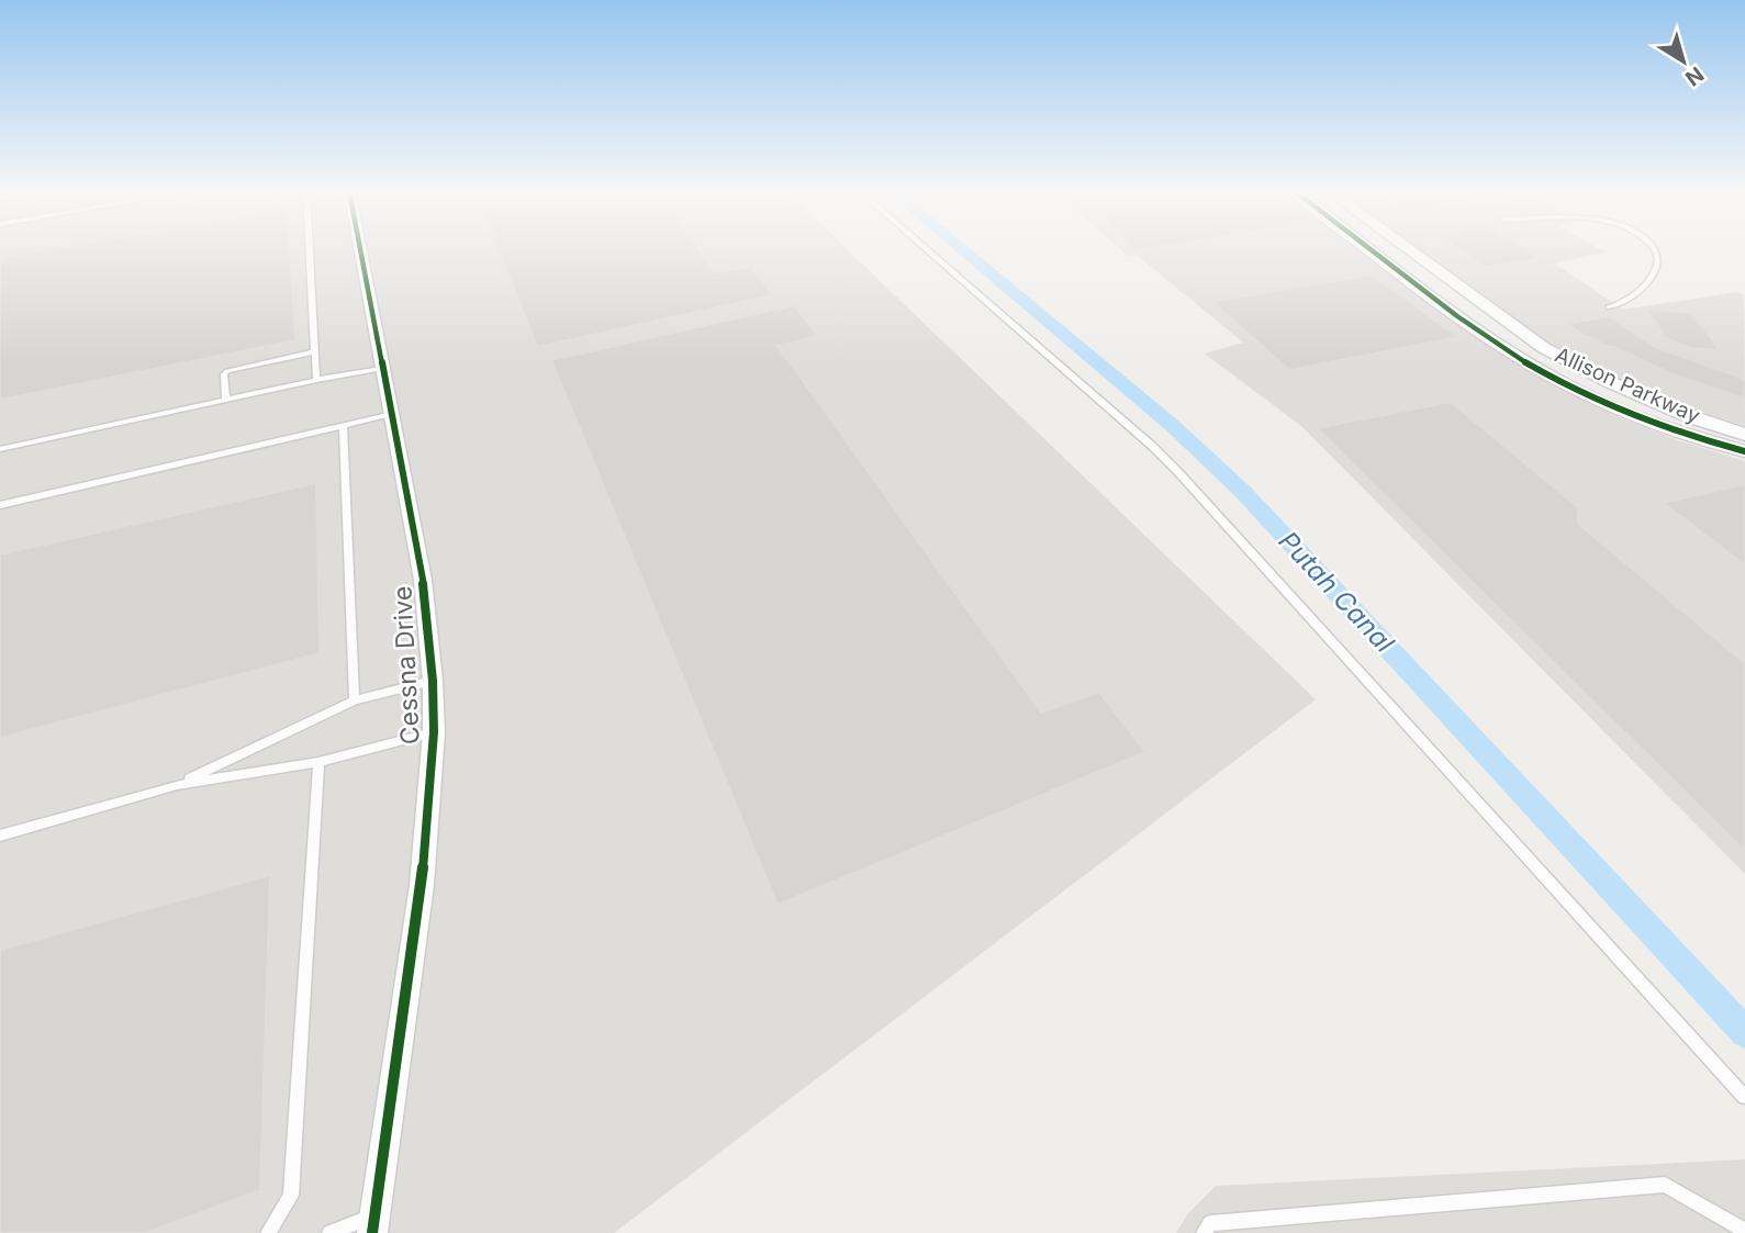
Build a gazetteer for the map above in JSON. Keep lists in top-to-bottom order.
{
  "streets": {
    "street": ["Allison Parkway", "Cessna Drive"]
  },
  "water": ["Putah Canal"],
  "north": "bottom right"
}
